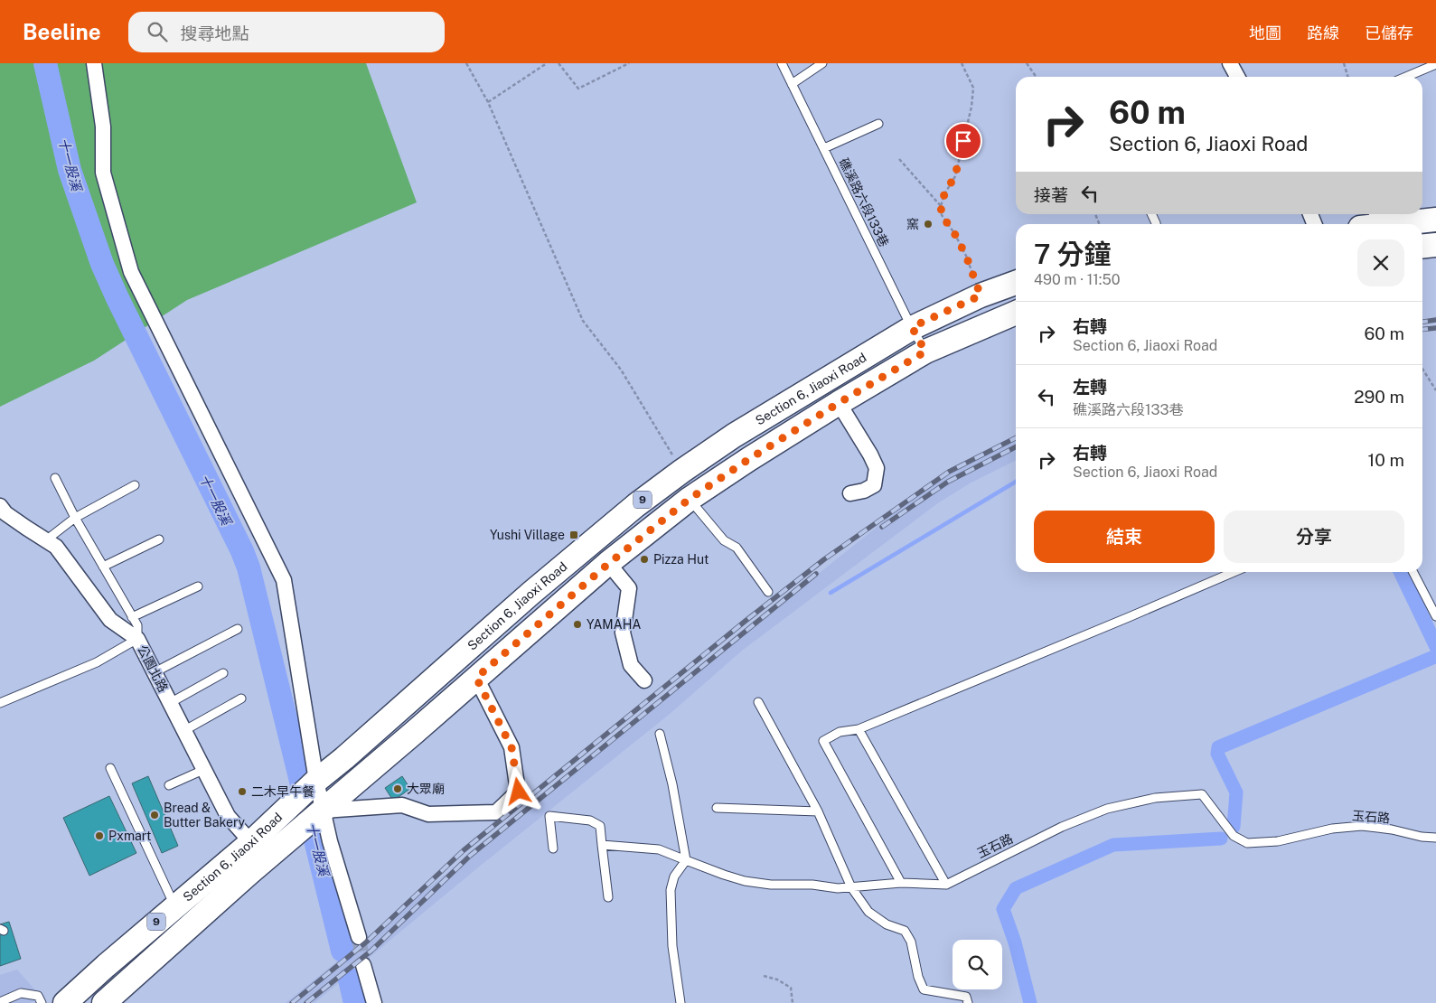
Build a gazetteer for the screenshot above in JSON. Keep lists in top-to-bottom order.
{
  "streets": {
    "main road": ["Section 6, Jiaoxi Road", "9"],
    "street": ["公園北路"],
    "lane": ["礁溪路六段133巷", "玉石路"]
  },
  "crossings": [
    ["礁溪路六段133巷", "Section 6, Jiaoxi Road"],
    ["Section 6, Jiaoxi Road", "公園北路"]
  ],
  "water": ["十一股溪"],
  "places": {
    "other": [
      "窯",
      "Pizza Hut",
      "YAMAHA",
      "大眾廟",
      "二木早午餐",
      "Bread & Butter Bakery",
      "Pxmart"
    ],
    "transit": ["Yushi Village"]
  },
  "page": {
    "header": "Beeline",
    "search": "搜尋地點",
    "nav": ["地圖", "路線", "已儲存"],
    "turn": ["60 m", "Section 6, Jiaoxi Road"],
    "then": "接著",
    "heading": ["7 分鐘", "490 m · 11:50"],
    "list": [
      {
        "name": "右轉",
        "note": "Section 6, Jiaoxi Road",
        "value": "60 m"
      },
      {
        "name": "左轉",
        "note": "礁溪路六段133巷",
        "value": "290 m"
      },
      {
        "name": "右轉",
        "note": "Section 6, Jiaoxi Road",
        "value": "10 m"
      }
    ],
    "buttons": ["結束", "分享"]
  }
}
